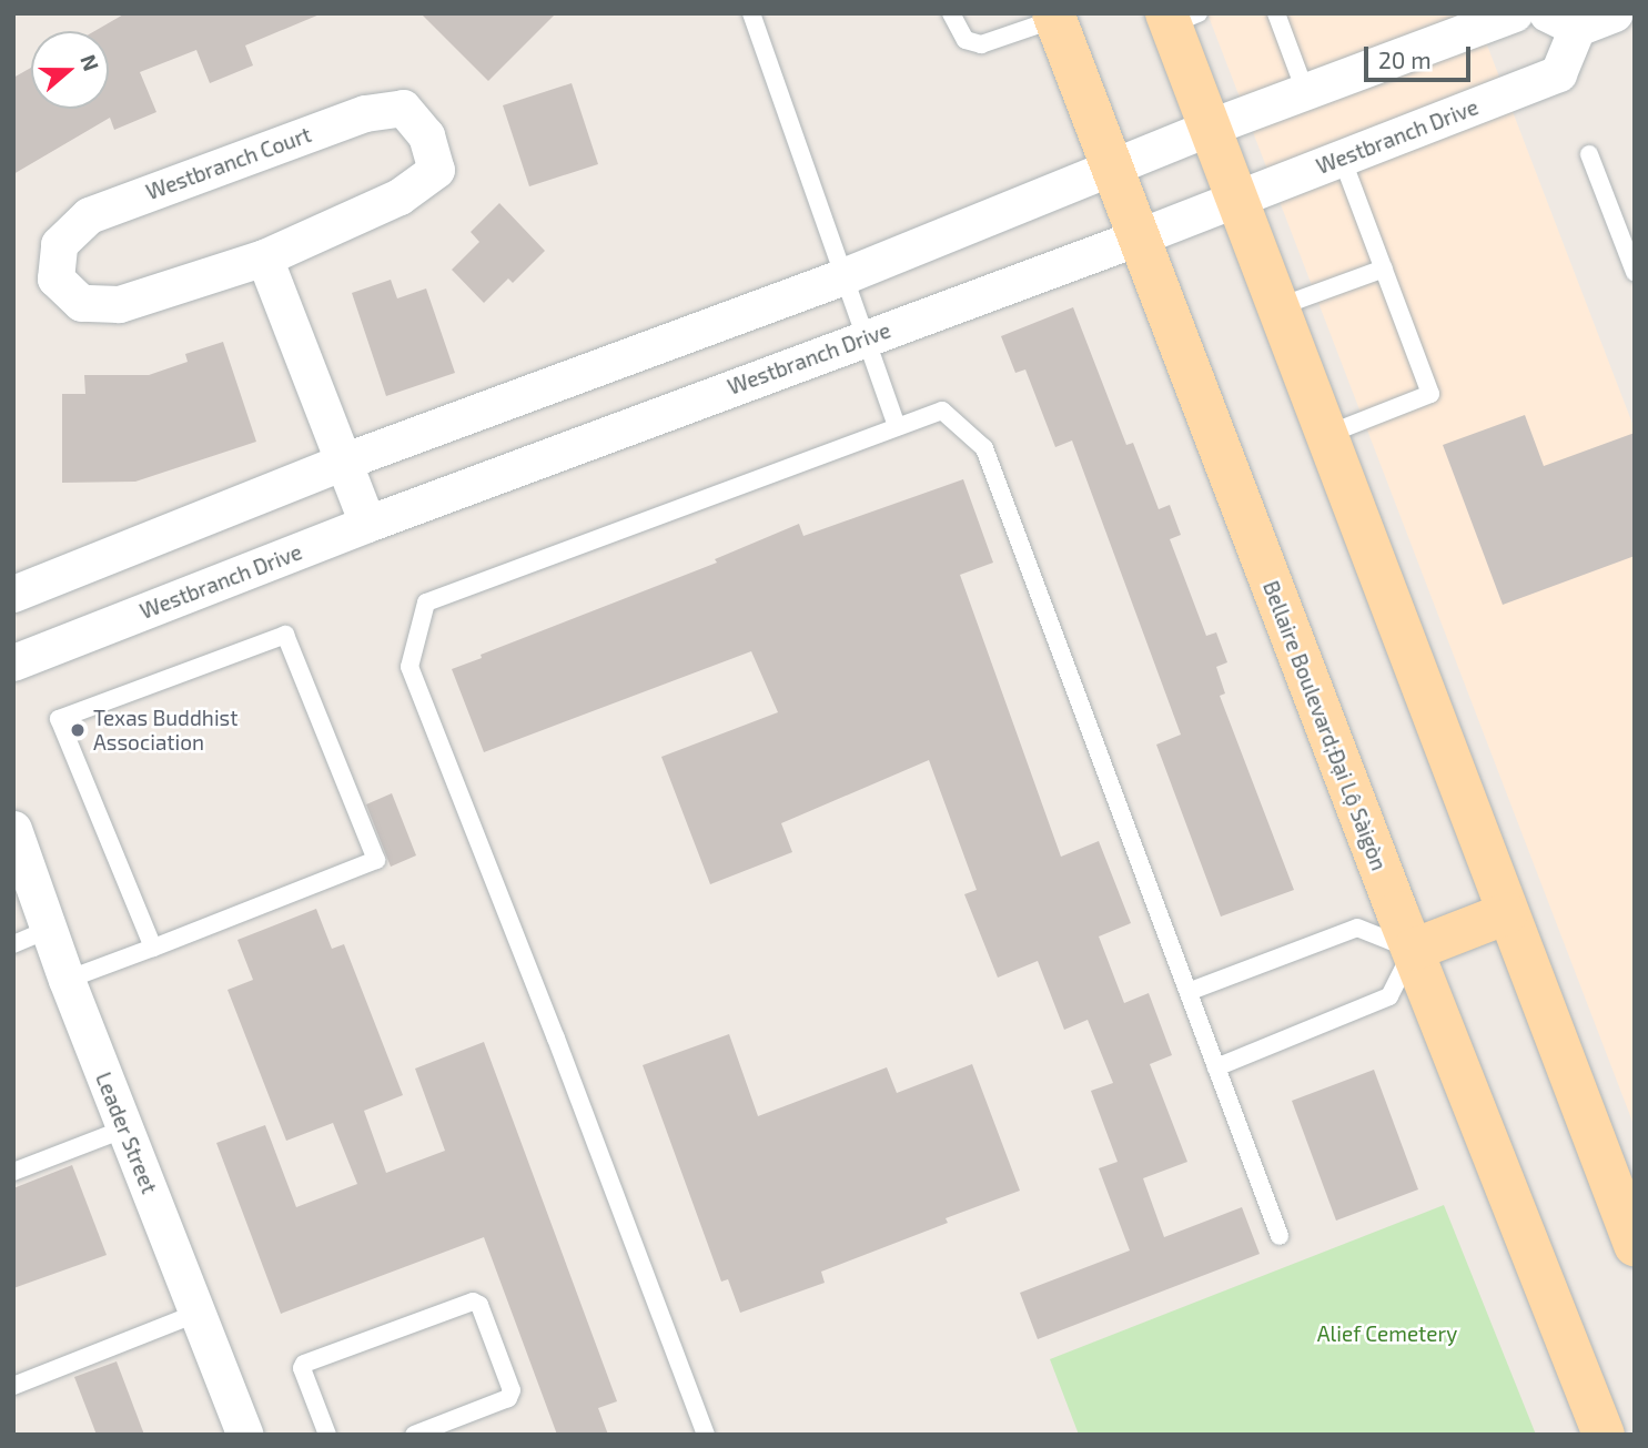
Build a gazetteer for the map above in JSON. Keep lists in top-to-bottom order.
{
  "streets": {
    "main road": ["Bellaire Boulevard;Đại Lộ Sàigòn"],
    "street": ["Westbranch Drive", "Westbranch Court", "Leader Street"]
  },
  "crossings": [
    ["Westbranch Drive", "Bellaire Boulevard;Đại Lộ Sàigòn"]
  ],
  "parks": ["Alief Cemetery"],
  "places": ["Texas Buddhist Association"],
  "scale_bar": "20 m",
  "north": "right"
}
